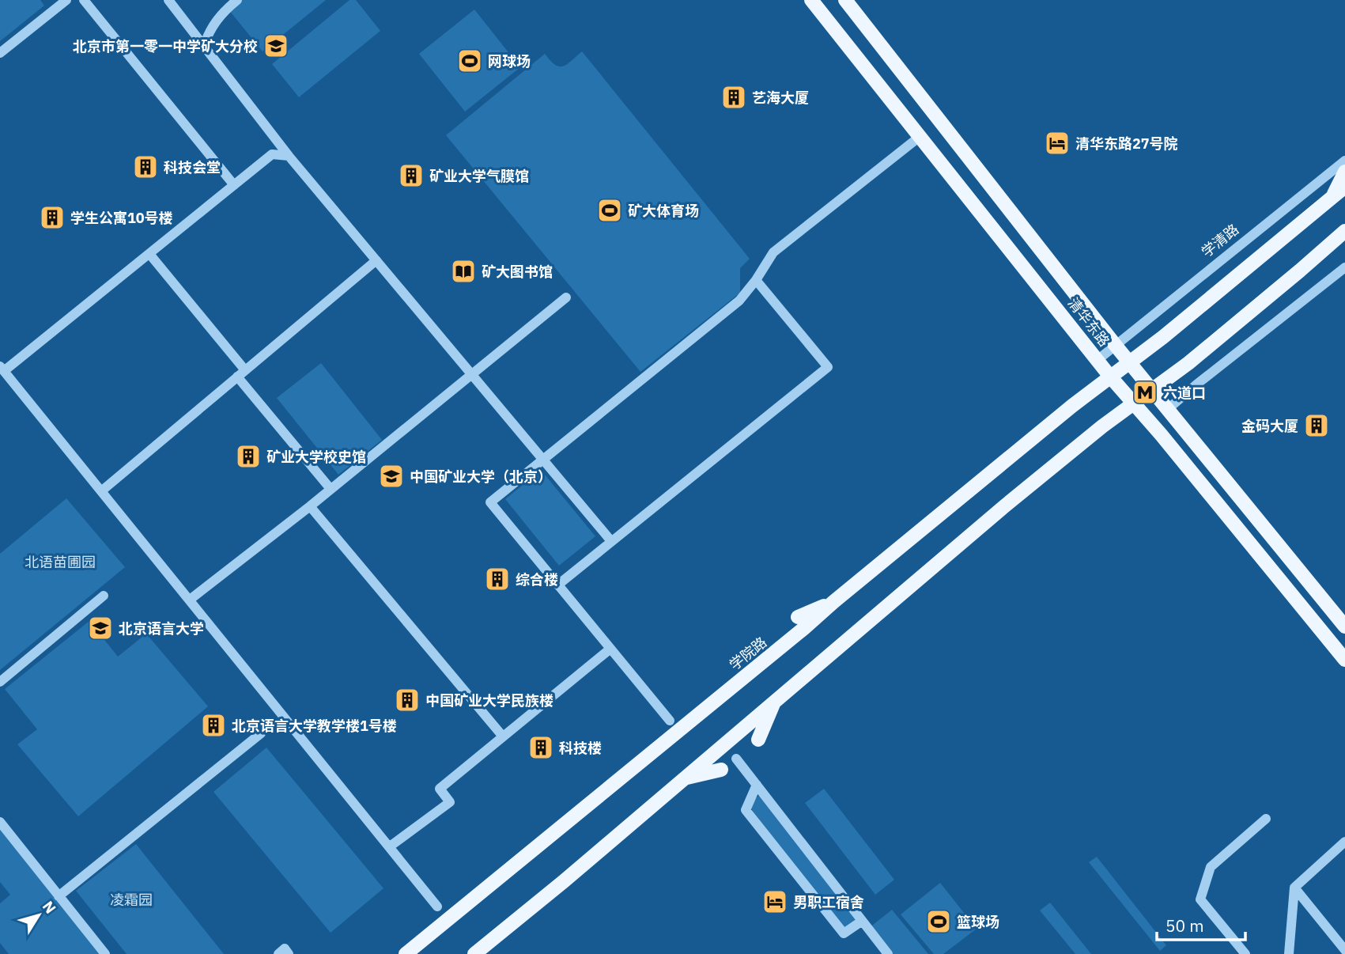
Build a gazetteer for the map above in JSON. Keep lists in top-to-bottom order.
{
  "streets": {
    "main road": ["清华东路", "学院路"],
    "street": ["学清路"]
  },
  "crossings": [
    ["学清路", "清华东路"],
    ["清华东路", "学院路"]
  ],
  "parks": ["北语苗圃园", "凌霜园"],
  "places": {
    "school or university": ["北京市第一零一中学矿大分校", "中国矿业大学（北京）", "北京语言大学"],
    "sports": ["网球场", "矿大体育场", "篮球场"],
    "building": [
      "艺海大厦",
      "科技会堂",
      "矿业大学气膜馆",
      "学生公寓10号楼",
      "金码大厦",
      "矿业大学校史馆",
      "综合楼",
      "中国矿业大学民族楼",
      "北京语言大学教学楼1号楼",
      "科技楼"
    ],
    "hotel": ["清华东路27号院", "男职工宿舍"],
    "library": ["矿大图书馆"],
    "metro station": ["六道口"]
  },
  "scale_bar": "50 m",
  "north": "top right"
}
